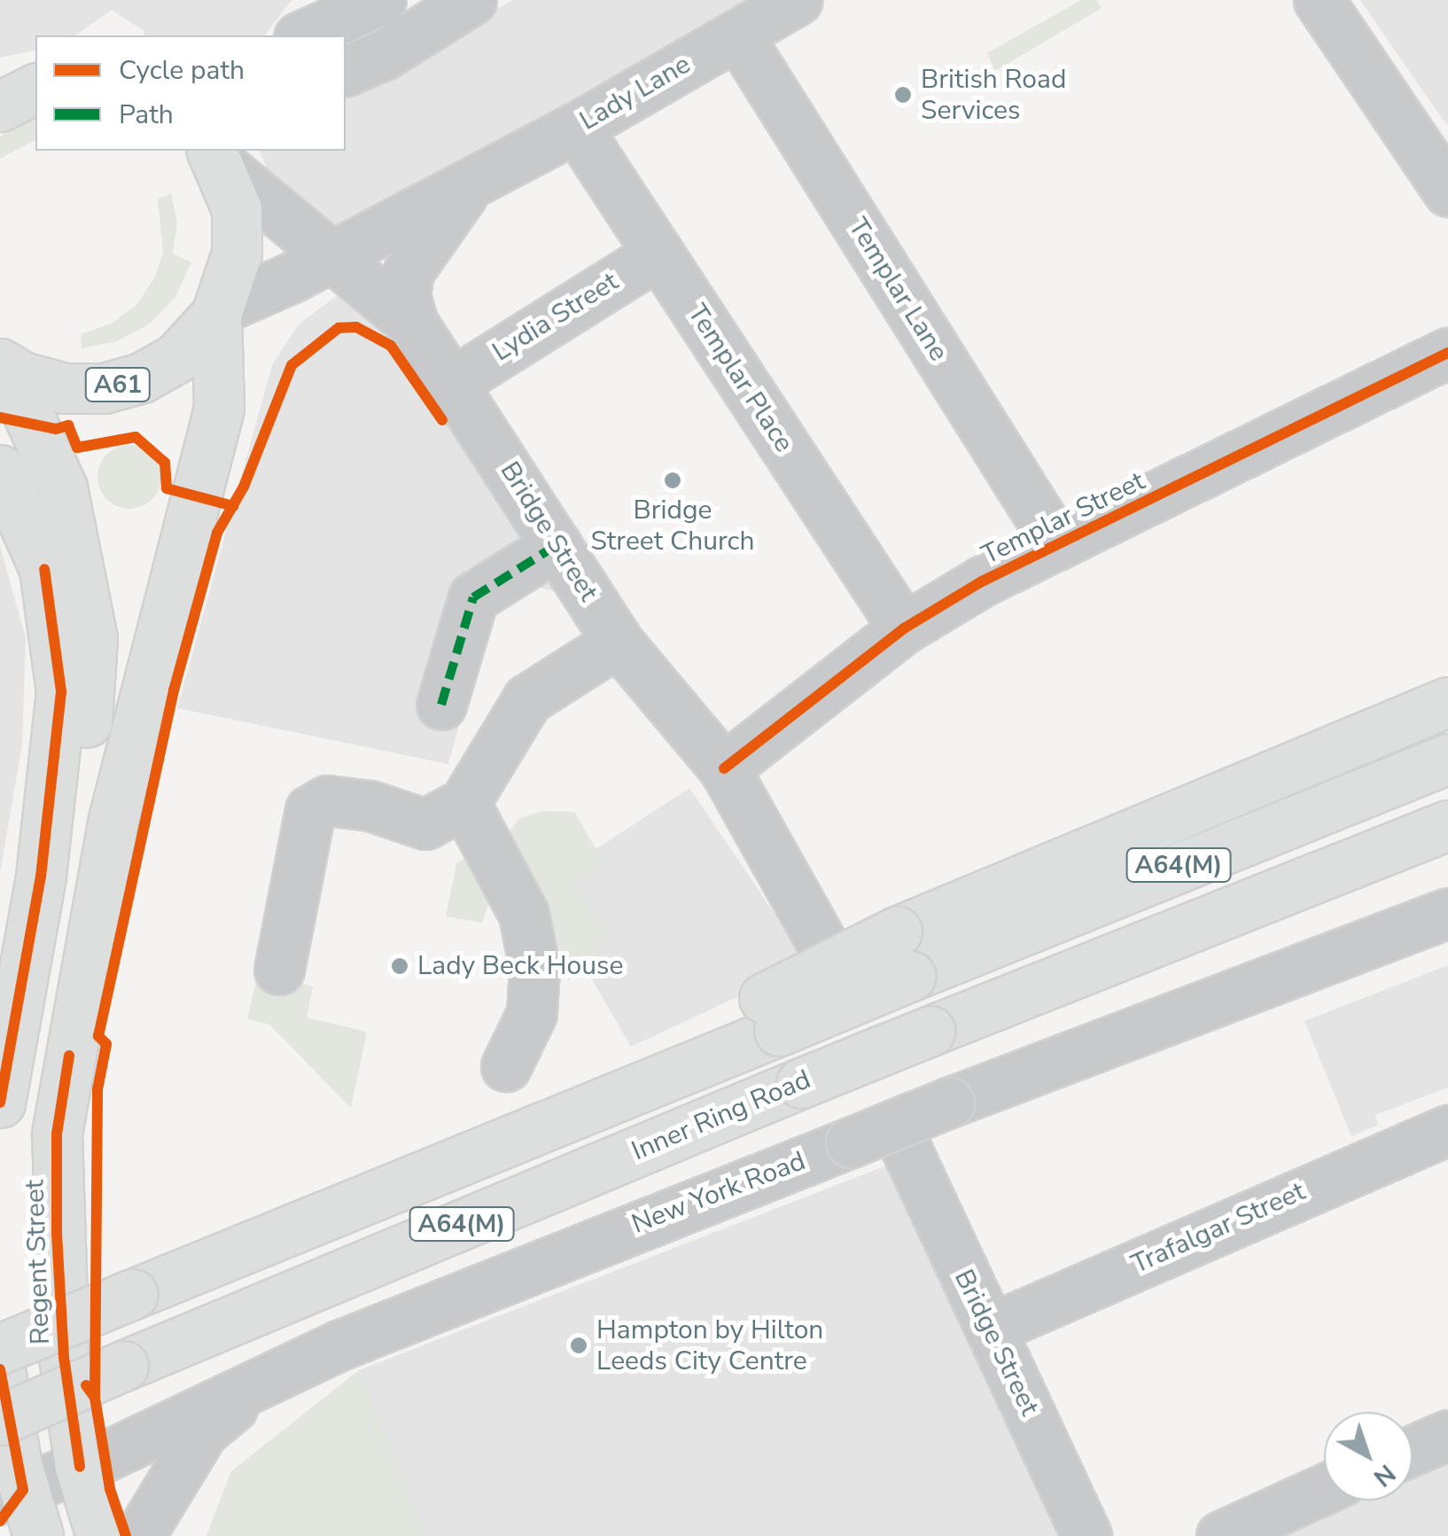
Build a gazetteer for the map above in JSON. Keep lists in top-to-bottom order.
{
  "streets": {
    "highway": [
      "A61",
      "A64(M)",
      "Inner Ring Road",
      "Regent Street"
    ],
    "street": [
      "Lady Lane",
      "Templar Lane",
      "Lydia Street",
      "Templar Place",
      "Templar Street",
      "Bridge Street",
      "New York Road",
      "Trafalgar Street"
    ]
  },
  "crossings": [
    ["Lady Lane", "Templar Lane"],
    ["Lady Lane", "Templar Place"],
    ["Lady Lane", "A61"],
    ["Lady Lane", "Bridge Street"],
    ["Lady Lane", "Regent Street"],
    ["Templar Lane", "Templar Street"],
    ["Lydia Street", "Templar Place"],
    ["Lydia Street", "Bridge Street"],
    ["Templar Place", "Templar Street"],
    ["A61", "Bridge Street"],
    ["A61", "Regent Street"],
    ["Templar Street", "Bridge Street"],
    ["Bridge Street", "Trafalgar Street"],
    ["A64(M)", "Inner Ring Road"],
    ["New York Road", "Regent Street"]
  ],
  "places": [
    "British Road Services",
    "Bridge Street Church",
    "Lady Beck House",
    "Hampton by Hilton Leeds City Centre"
  ],
  "legend": ["Cycle path", "Path"],
  "north": "bottom right"
}
